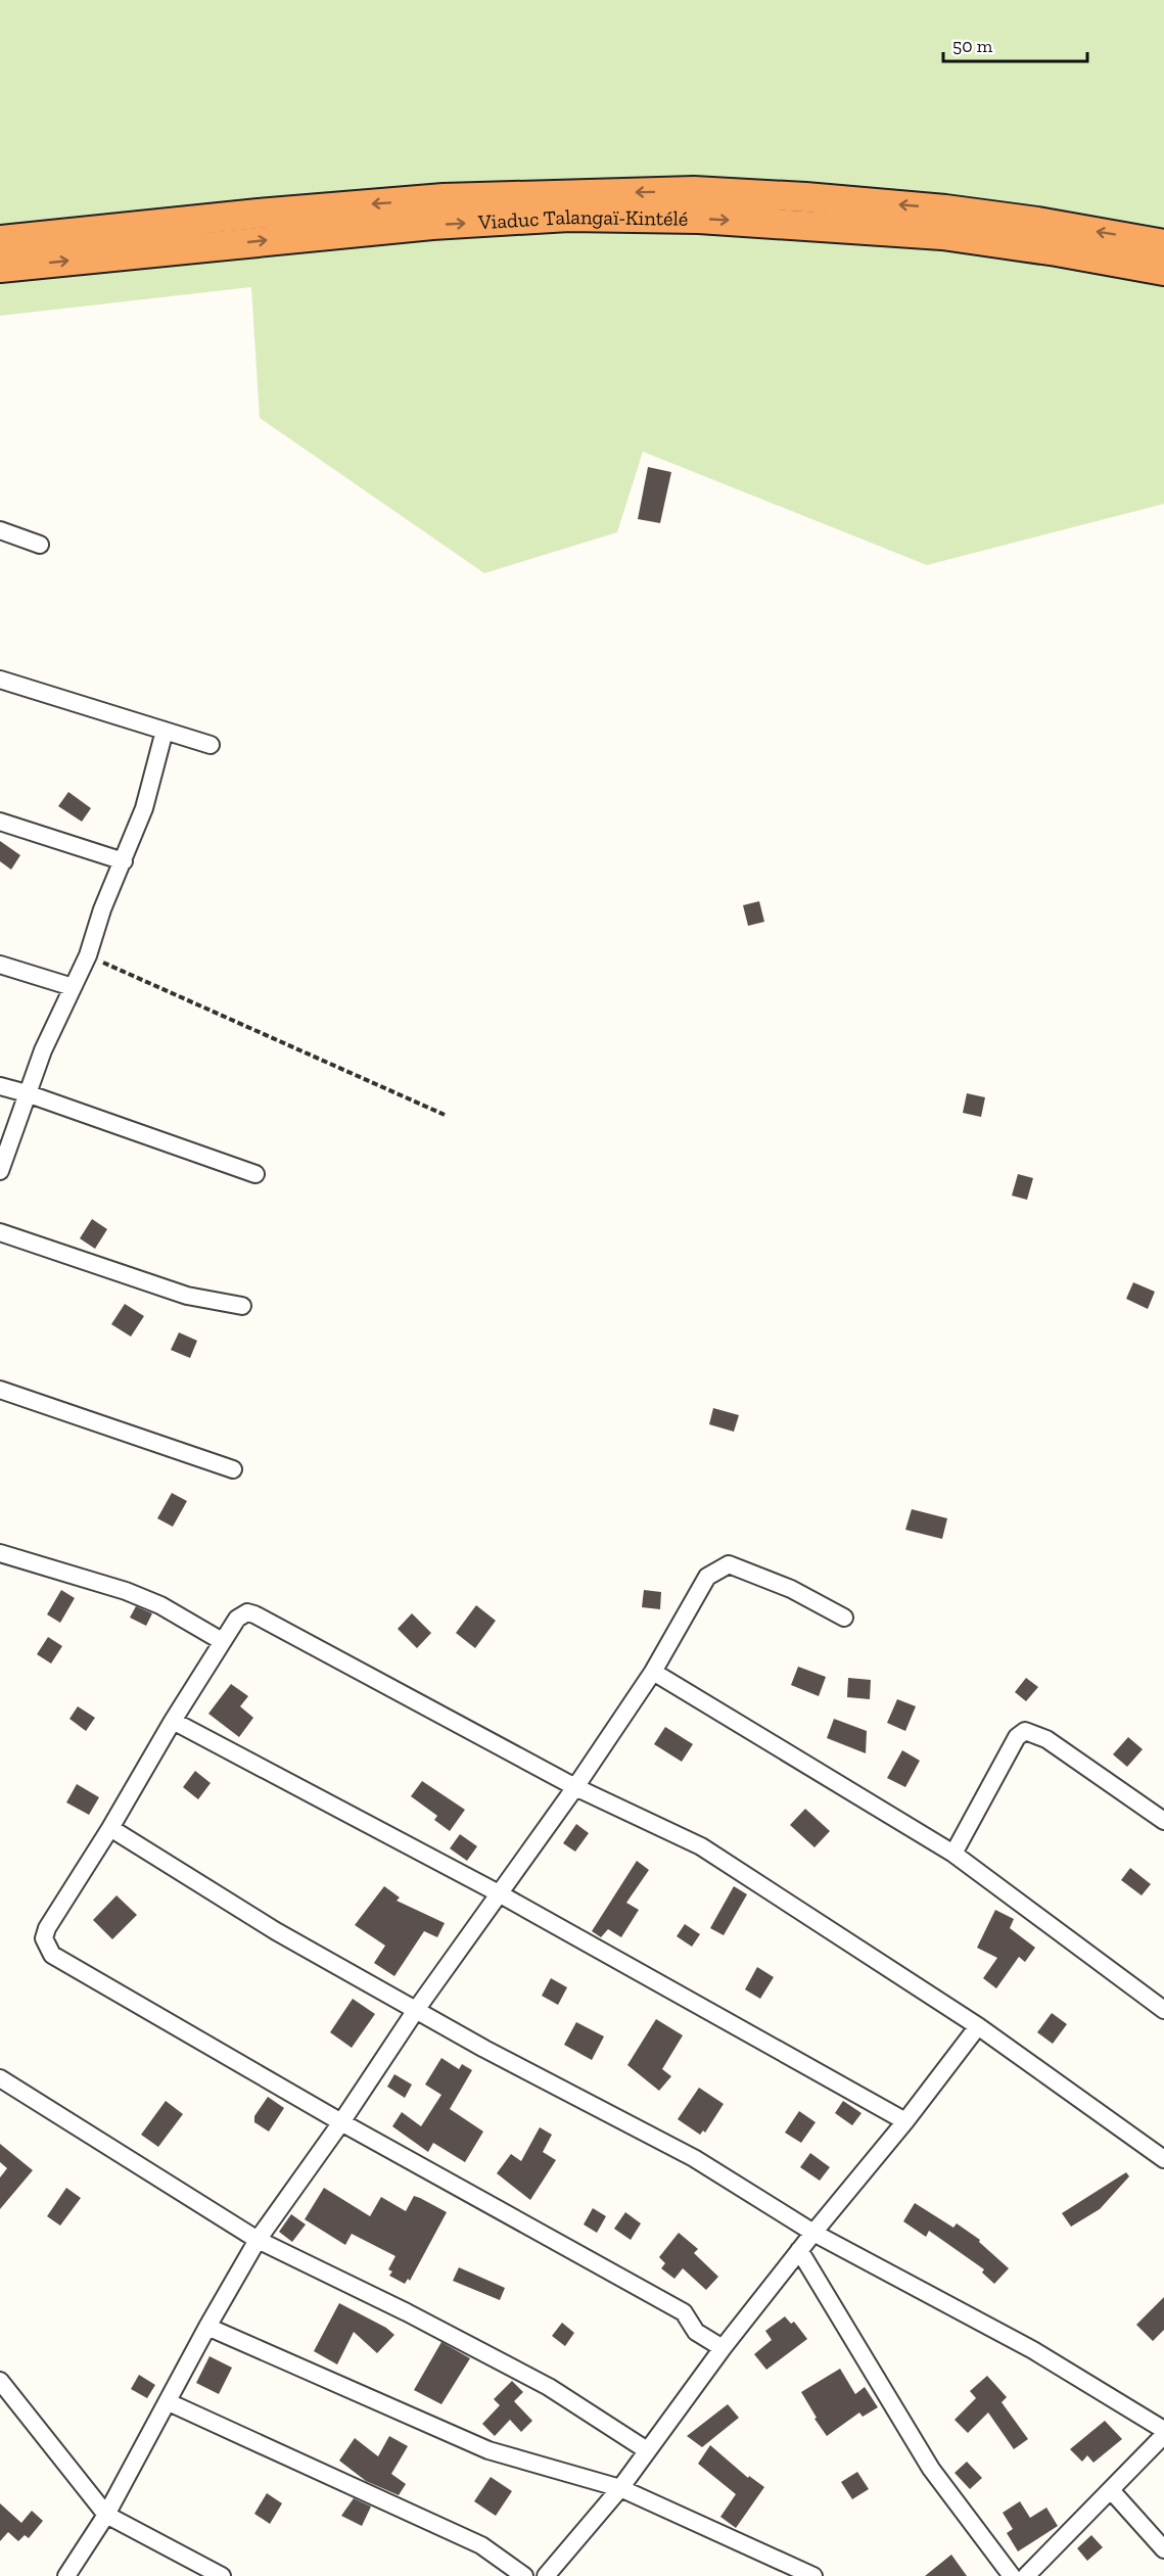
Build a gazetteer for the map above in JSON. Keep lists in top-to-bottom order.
{
  "streets": {
    "highway": ["Viaduc Talangaï-Kintélé"]
  },
  "scale_bar": "50 m"
}
